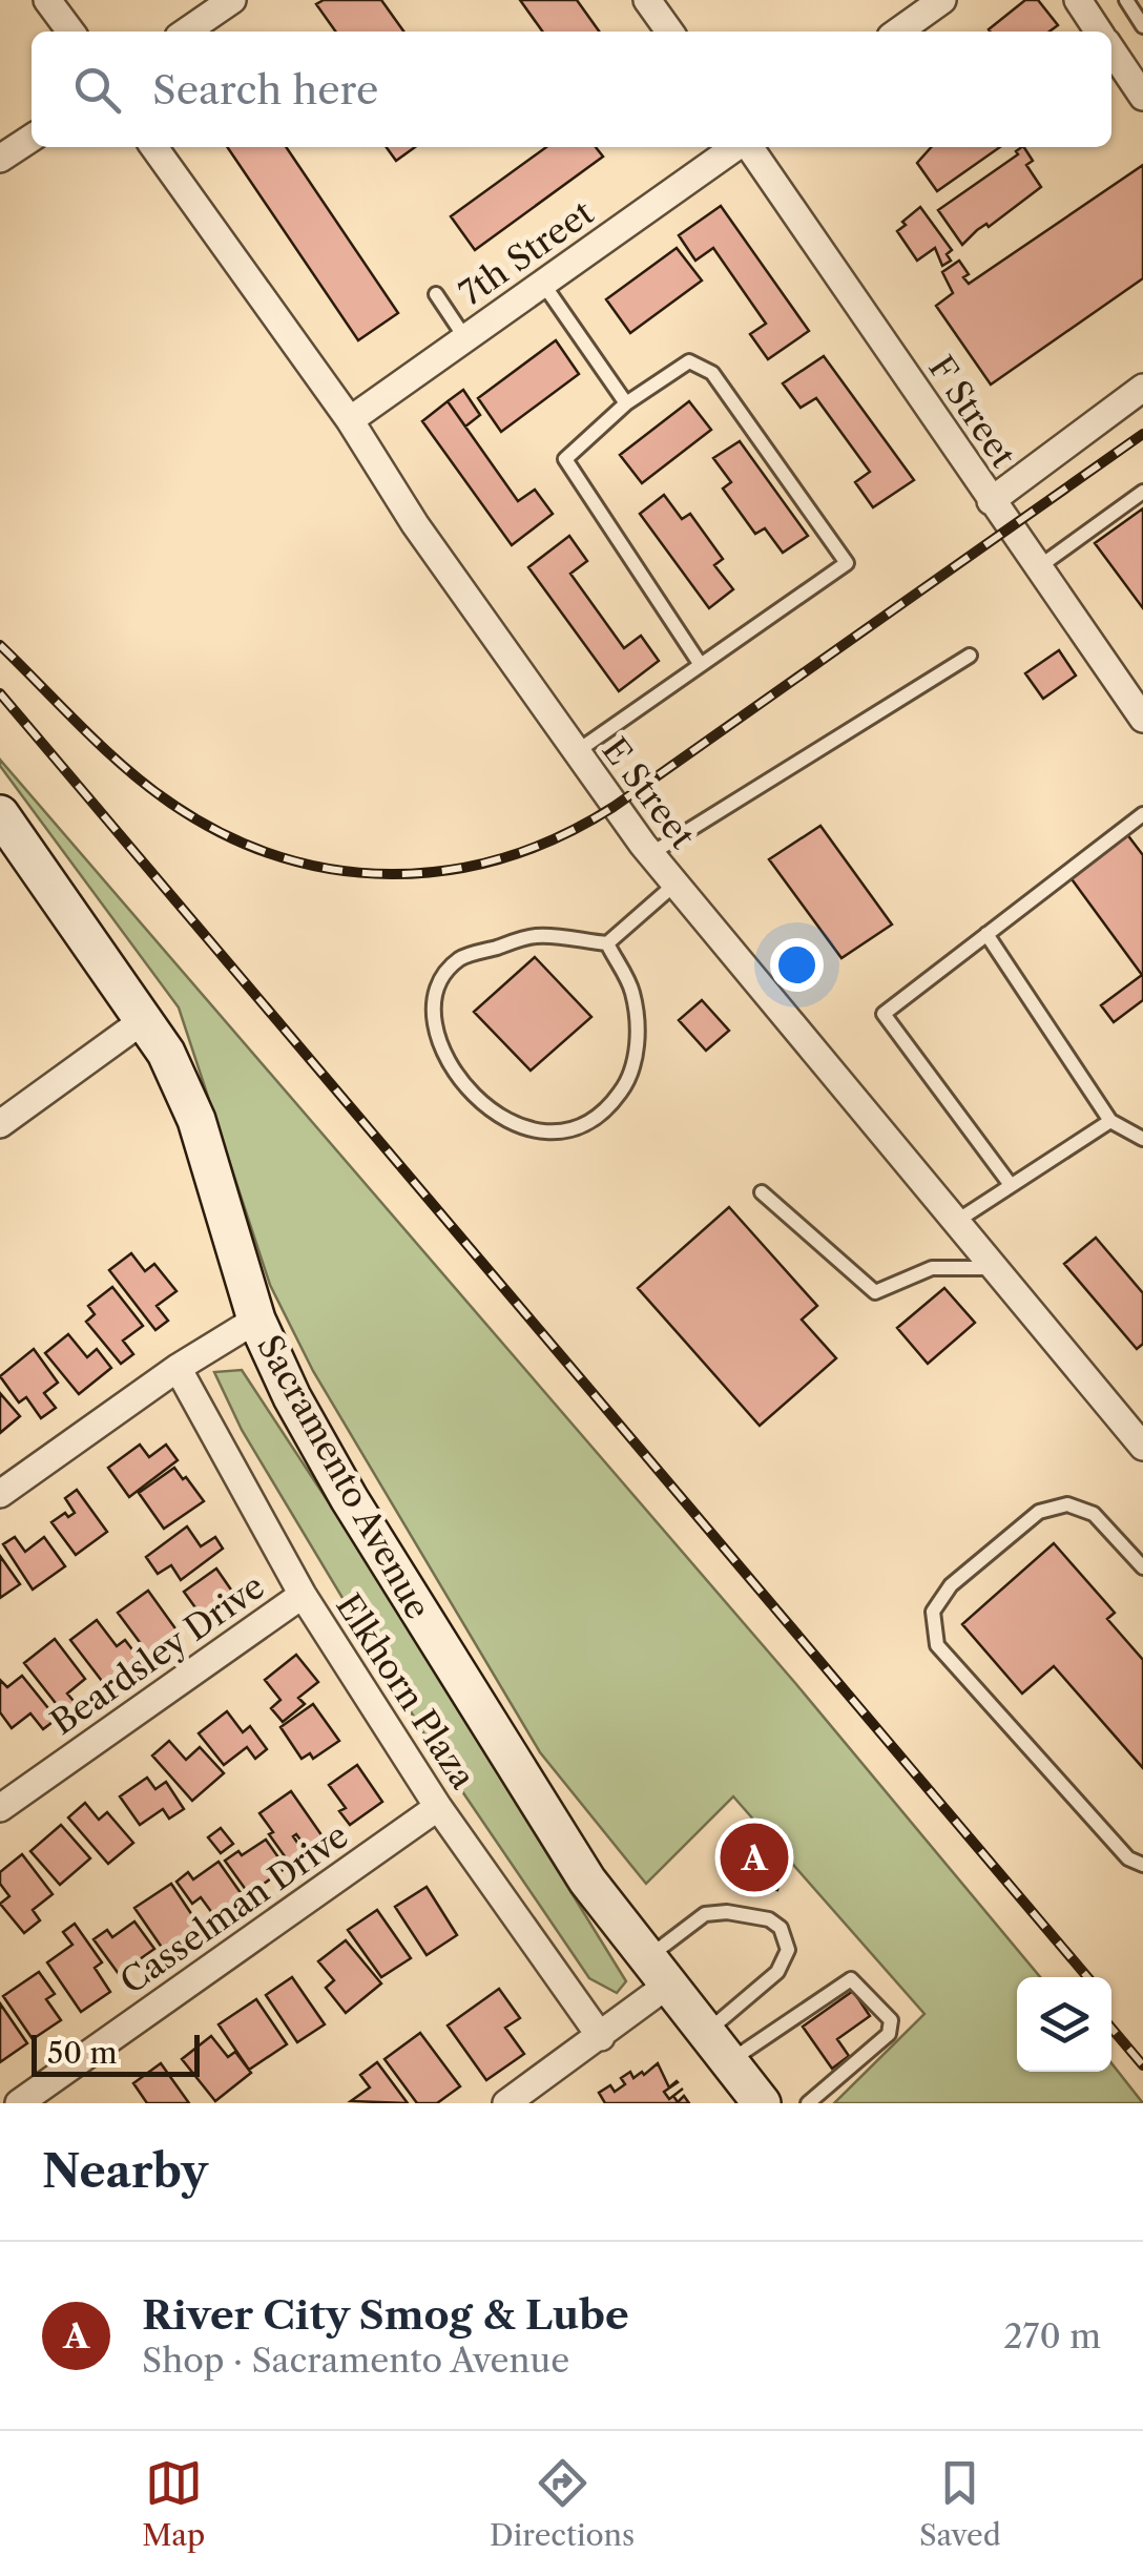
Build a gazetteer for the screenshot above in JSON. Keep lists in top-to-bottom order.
{
  "streets": {
    "main road": ["Sacramento Avenue"],
    "street": [
      "7th Street",
      "F Street",
      "E Street",
      "Beardsley Drive",
      "Elkhorn Plaza",
      "Casselman Drive"
    ]
  },
  "crossings": [
    ["7th Street", "E Street"],
    ["Beardsley Drive", "Elkhorn Plaza"],
    ["Elkhorn Plaza", "Casselman Drive"]
  ],
  "scale_bar": "50 m",
  "page": {
    "search": "Search here",
    "pins": "A",
    "scale": "50 m",
    "heading": "Nearby",
    "list": [
      {
        "mark": "A",
        "name": "River City Smog & Lube",
        "note": "Shop · Sacramento Avenue",
        "value": "270 m"
      }
    ],
    "nav": ["Map", "Directions", "Saved"]
  }
}
